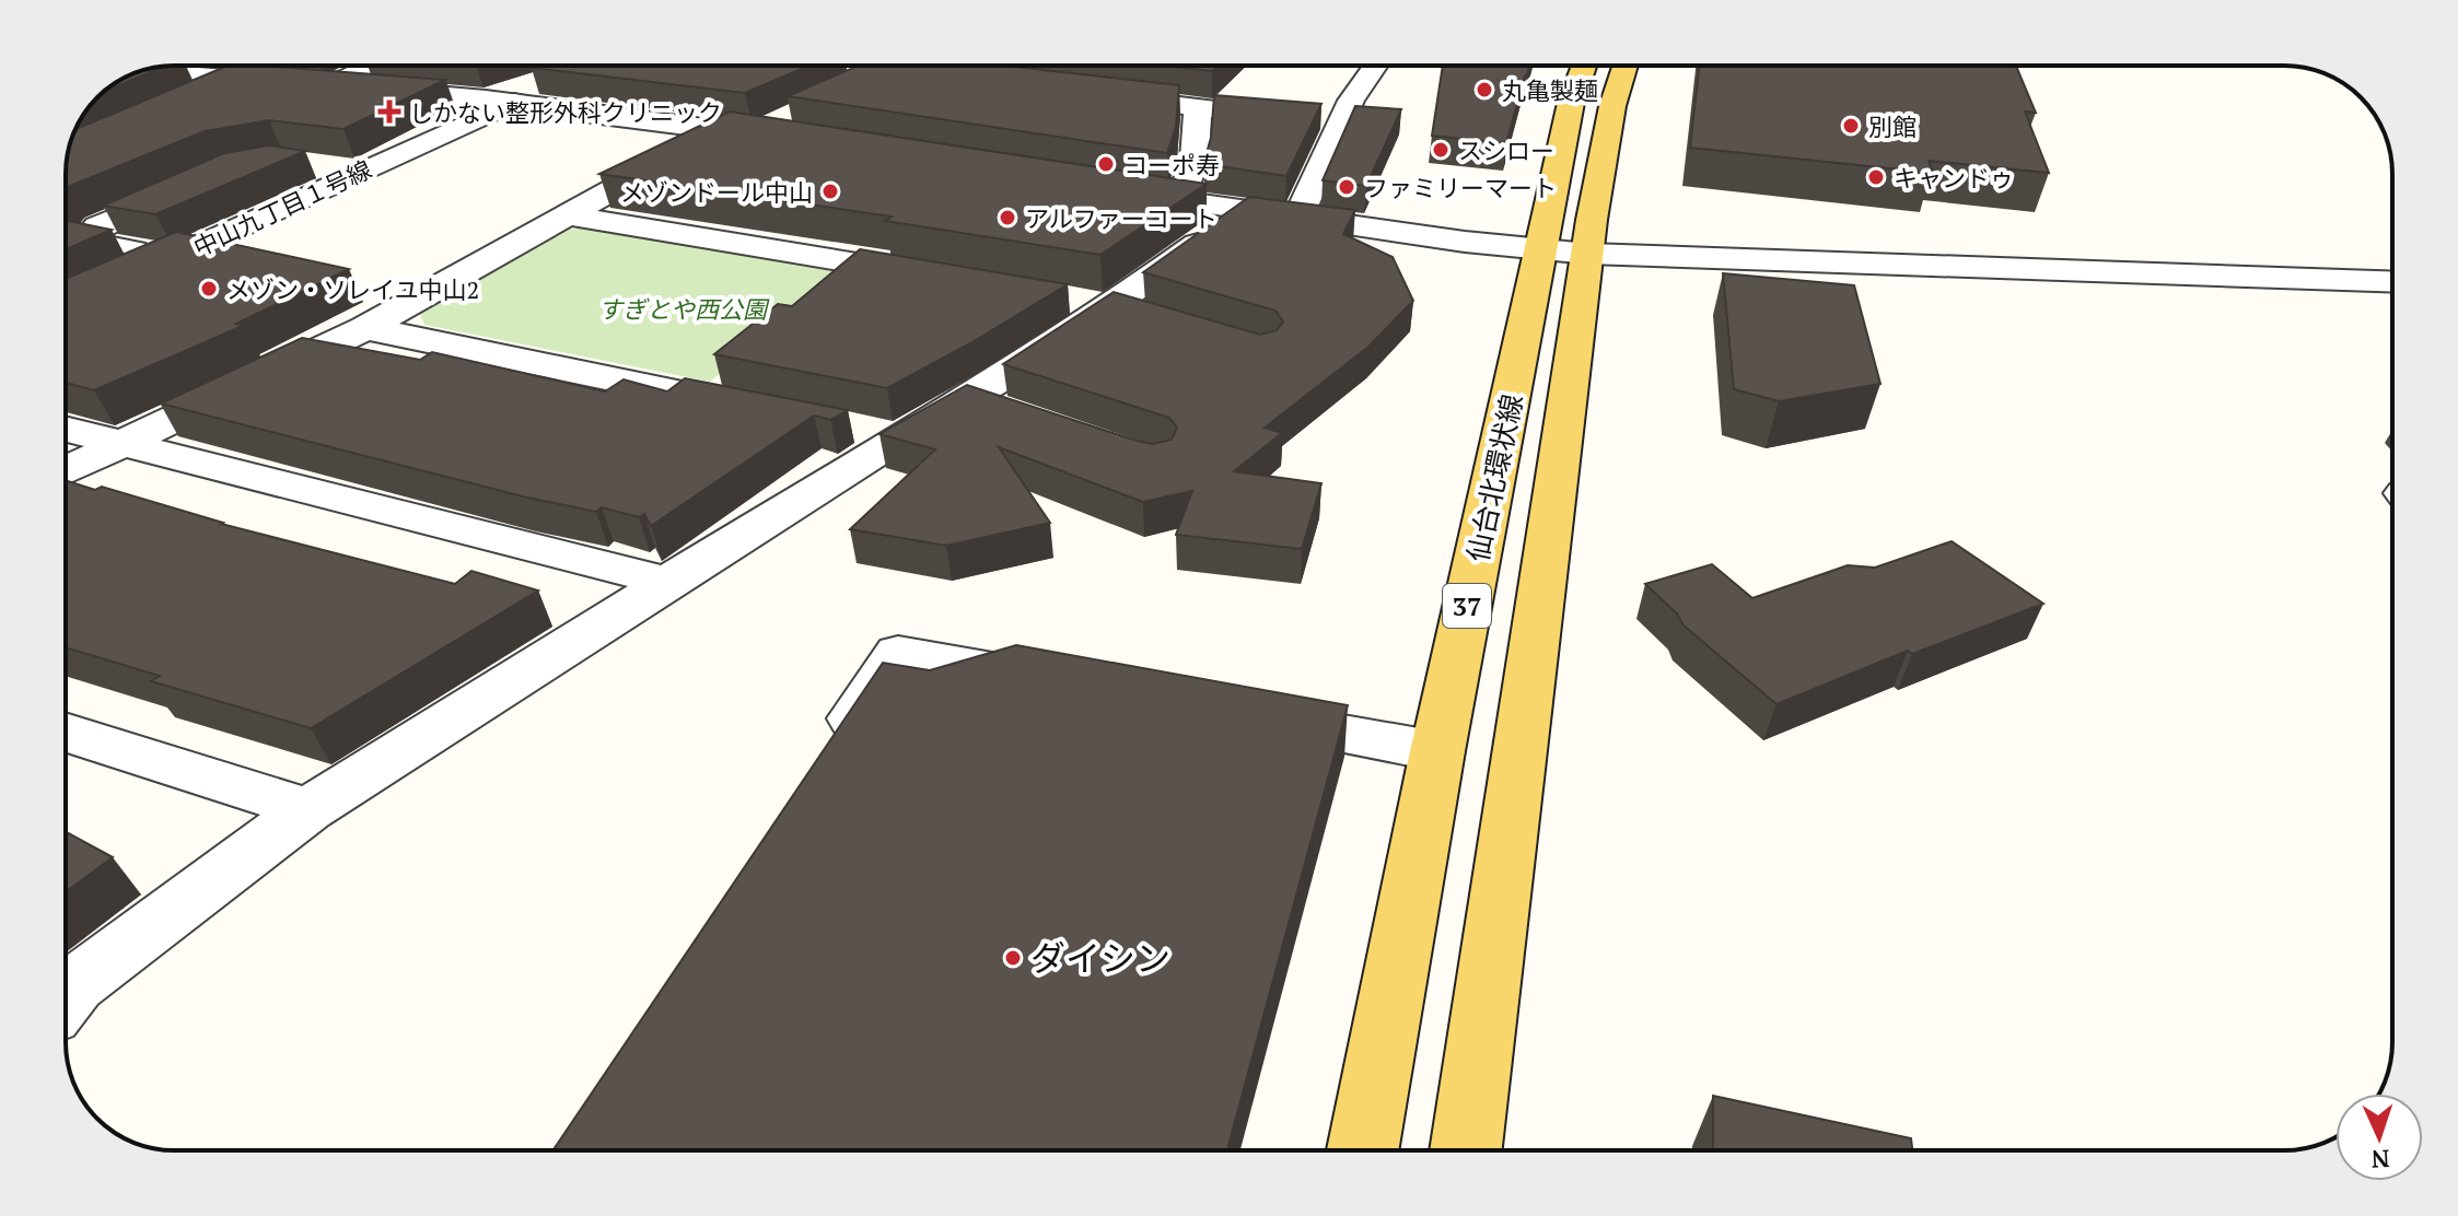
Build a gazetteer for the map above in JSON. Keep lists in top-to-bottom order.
{
  "streets": {
    "main road": ["仙台北環状線", "37"],
    "street": ["中山九丁目１号線"]
  },
  "parks": ["すぎとや西公園"],
  "places": {
    "other": [
      "丸亀製麺",
      "別館",
      "スシロー",
      "コーポ寿",
      "キャンドゥ",
      "ファミリーマート",
      "メゾンドール中山",
      "アルファーコート",
      "メゾン・ソレイユ中山2",
      "ダイシン"
    ],
    "health": ["しかない整形外科クリニック"]
  },
  "north": "bottom"
}
